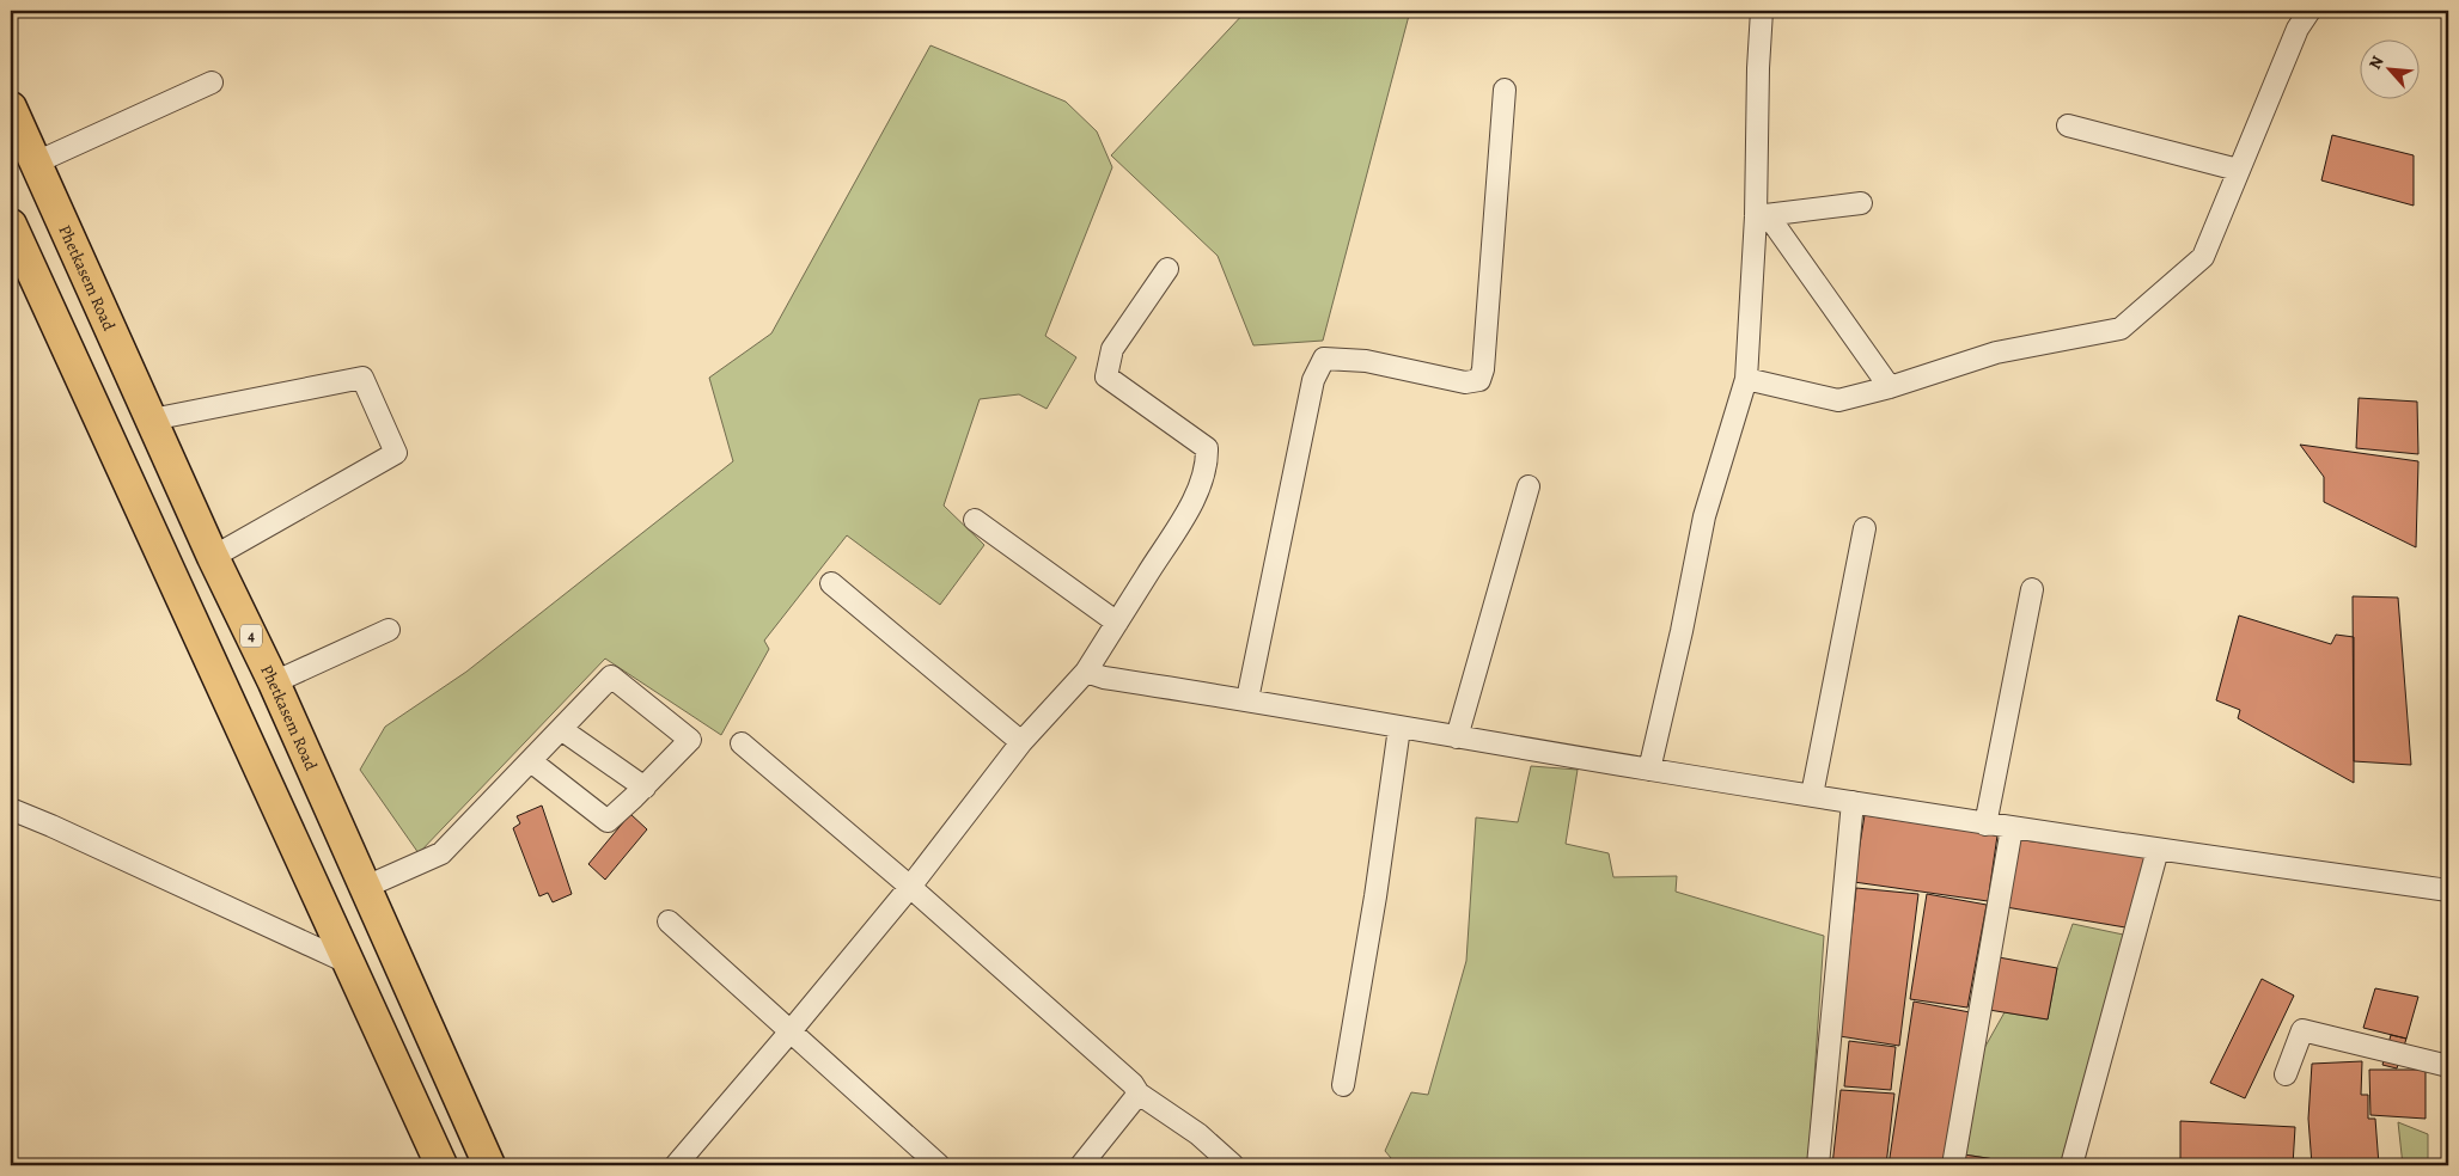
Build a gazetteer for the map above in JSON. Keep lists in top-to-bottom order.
{
  "streets": {
    "highway": ["Phetkasem Road", "4"]
  },
  "north": "top left"
}
